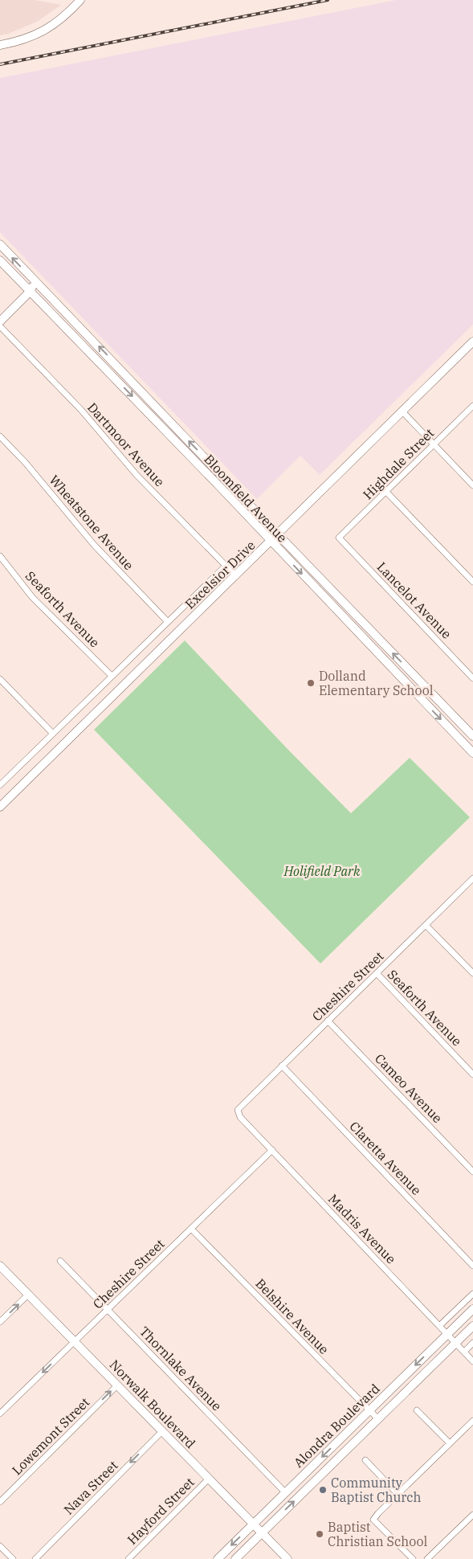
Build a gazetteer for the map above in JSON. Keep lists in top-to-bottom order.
{
  "streets": {
    "main road": [
      "Bloomfield Avenue",
      "Excelsior Drive",
      "Norwalk Boulevard",
      "Alondra Boulevard"
    ],
    "street": [
      "Dartmoor Avenue",
      "Highdale Street",
      "Wheatstone Avenue",
      "Lancelot Avenue",
      "Seaforth Avenue",
      "Cheshire Street",
      "Cameo Avenue",
      "Claretta Avenue",
      "Madris Avenue",
      "Belshire Avenue",
      "Thornlake Avenue",
      "Lowemont Street",
      "Nava Street",
      "Hayford Street"
    ]
  },
  "crossings": [
    ["Dartmoor Avenue", "Excelsior Drive"],
    ["Highdale Street", "Lancelot Avenue"],
    ["Bloomfield Avenue", "Excelsior Drive"],
    ["Wheatstone Avenue", "Excelsior Drive"],
    ["Excelsior Drive", "Seaforth Avenue"],
    ["Seaforth Avenue", "Cheshire Street"],
    ["Cheshire Street", "Cameo Avenue"],
    ["Cheshire Street", "Claretta Avenue"],
    ["Cheshire Street", "Madris Avenue"],
    ["Cheshire Street", "Belshire Avenue"],
    ["Cheshire Street", "Thornlake Avenue"],
    ["Cheshire Street", "Norwalk Boulevard"],
    ["Madris Avenue", "Alondra Boulevard"],
    ["Belshire Avenue", "Alondra Boulevard"],
    ["Thornlake Avenue", "Alondra Boulevard"],
    ["Norwalk Boulevard", "Alondra Boulevard"],
    ["Norwalk Boulevard", "Lowemont Street"],
    ["Norwalk Boulevard", "Nava Street"],
    ["Norwalk Boulevard", "Hayford Street"]
  ],
  "one_way": ["Lowemont Street", "Nava Street"],
  "parks": ["Holifield Park"],
  "places": ["Dolland Elementary School", "Community Baptist Church", "Baptist Christian School"]
}
